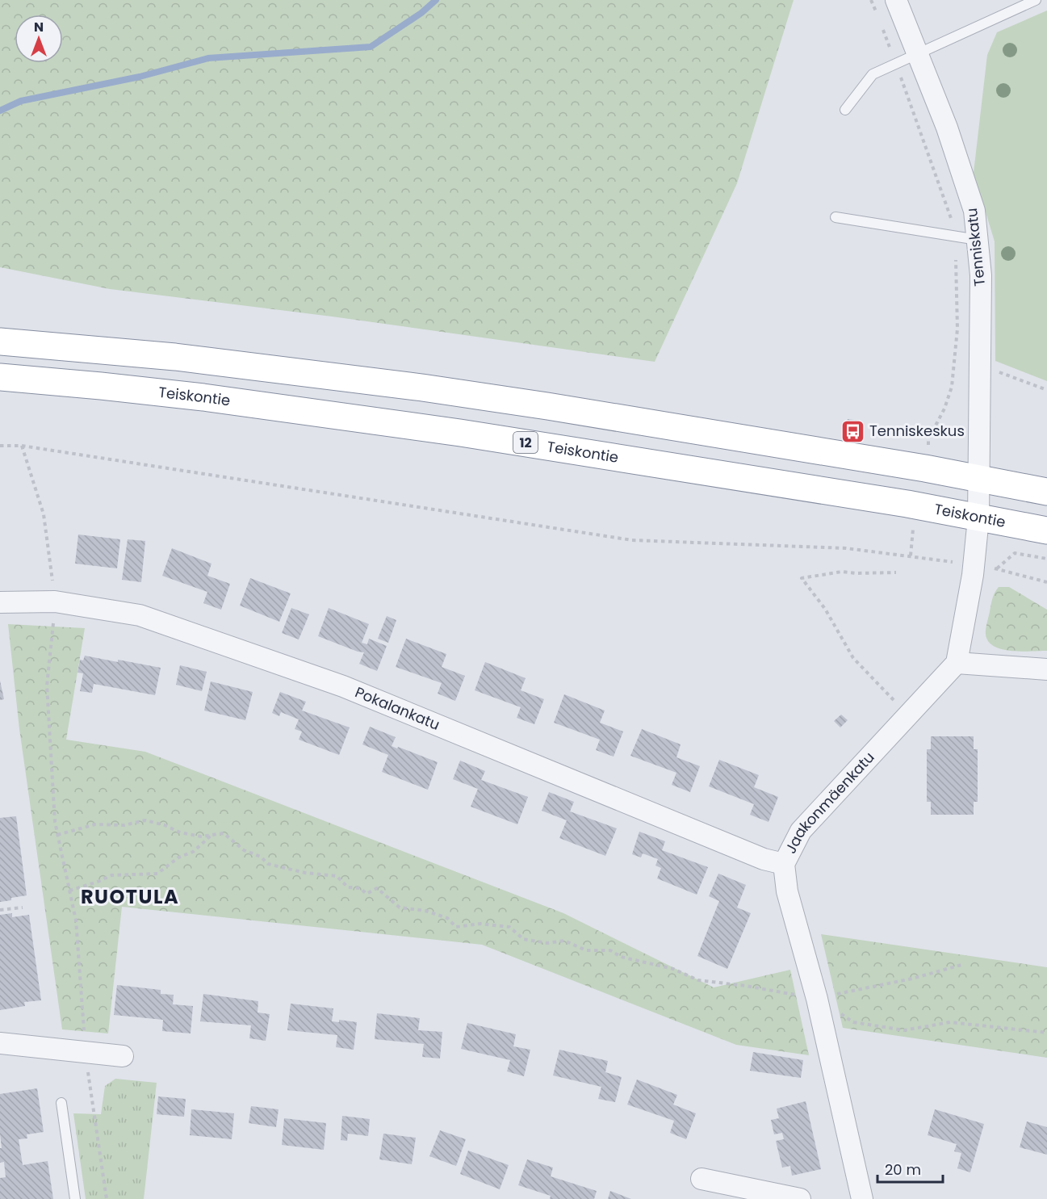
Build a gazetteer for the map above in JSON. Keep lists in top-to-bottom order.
{
  "streets": {
    "highway": ["Teiskontie", "12"],
    "street": ["Tenniskatu", "Pokalankatu", "Jaakonmäenkatu"]
  },
  "crossings": [
    ["Tenniskatu", "Teiskontie"],
    ["Pokalankatu", "Jaakonmäenkatu"]
  ],
  "districts": ["RUOTULA"],
  "places": {
    "bus stop": ["Tenniskeskus"]
  },
  "scale_bar": "20 m",
  "north": "top"
}
